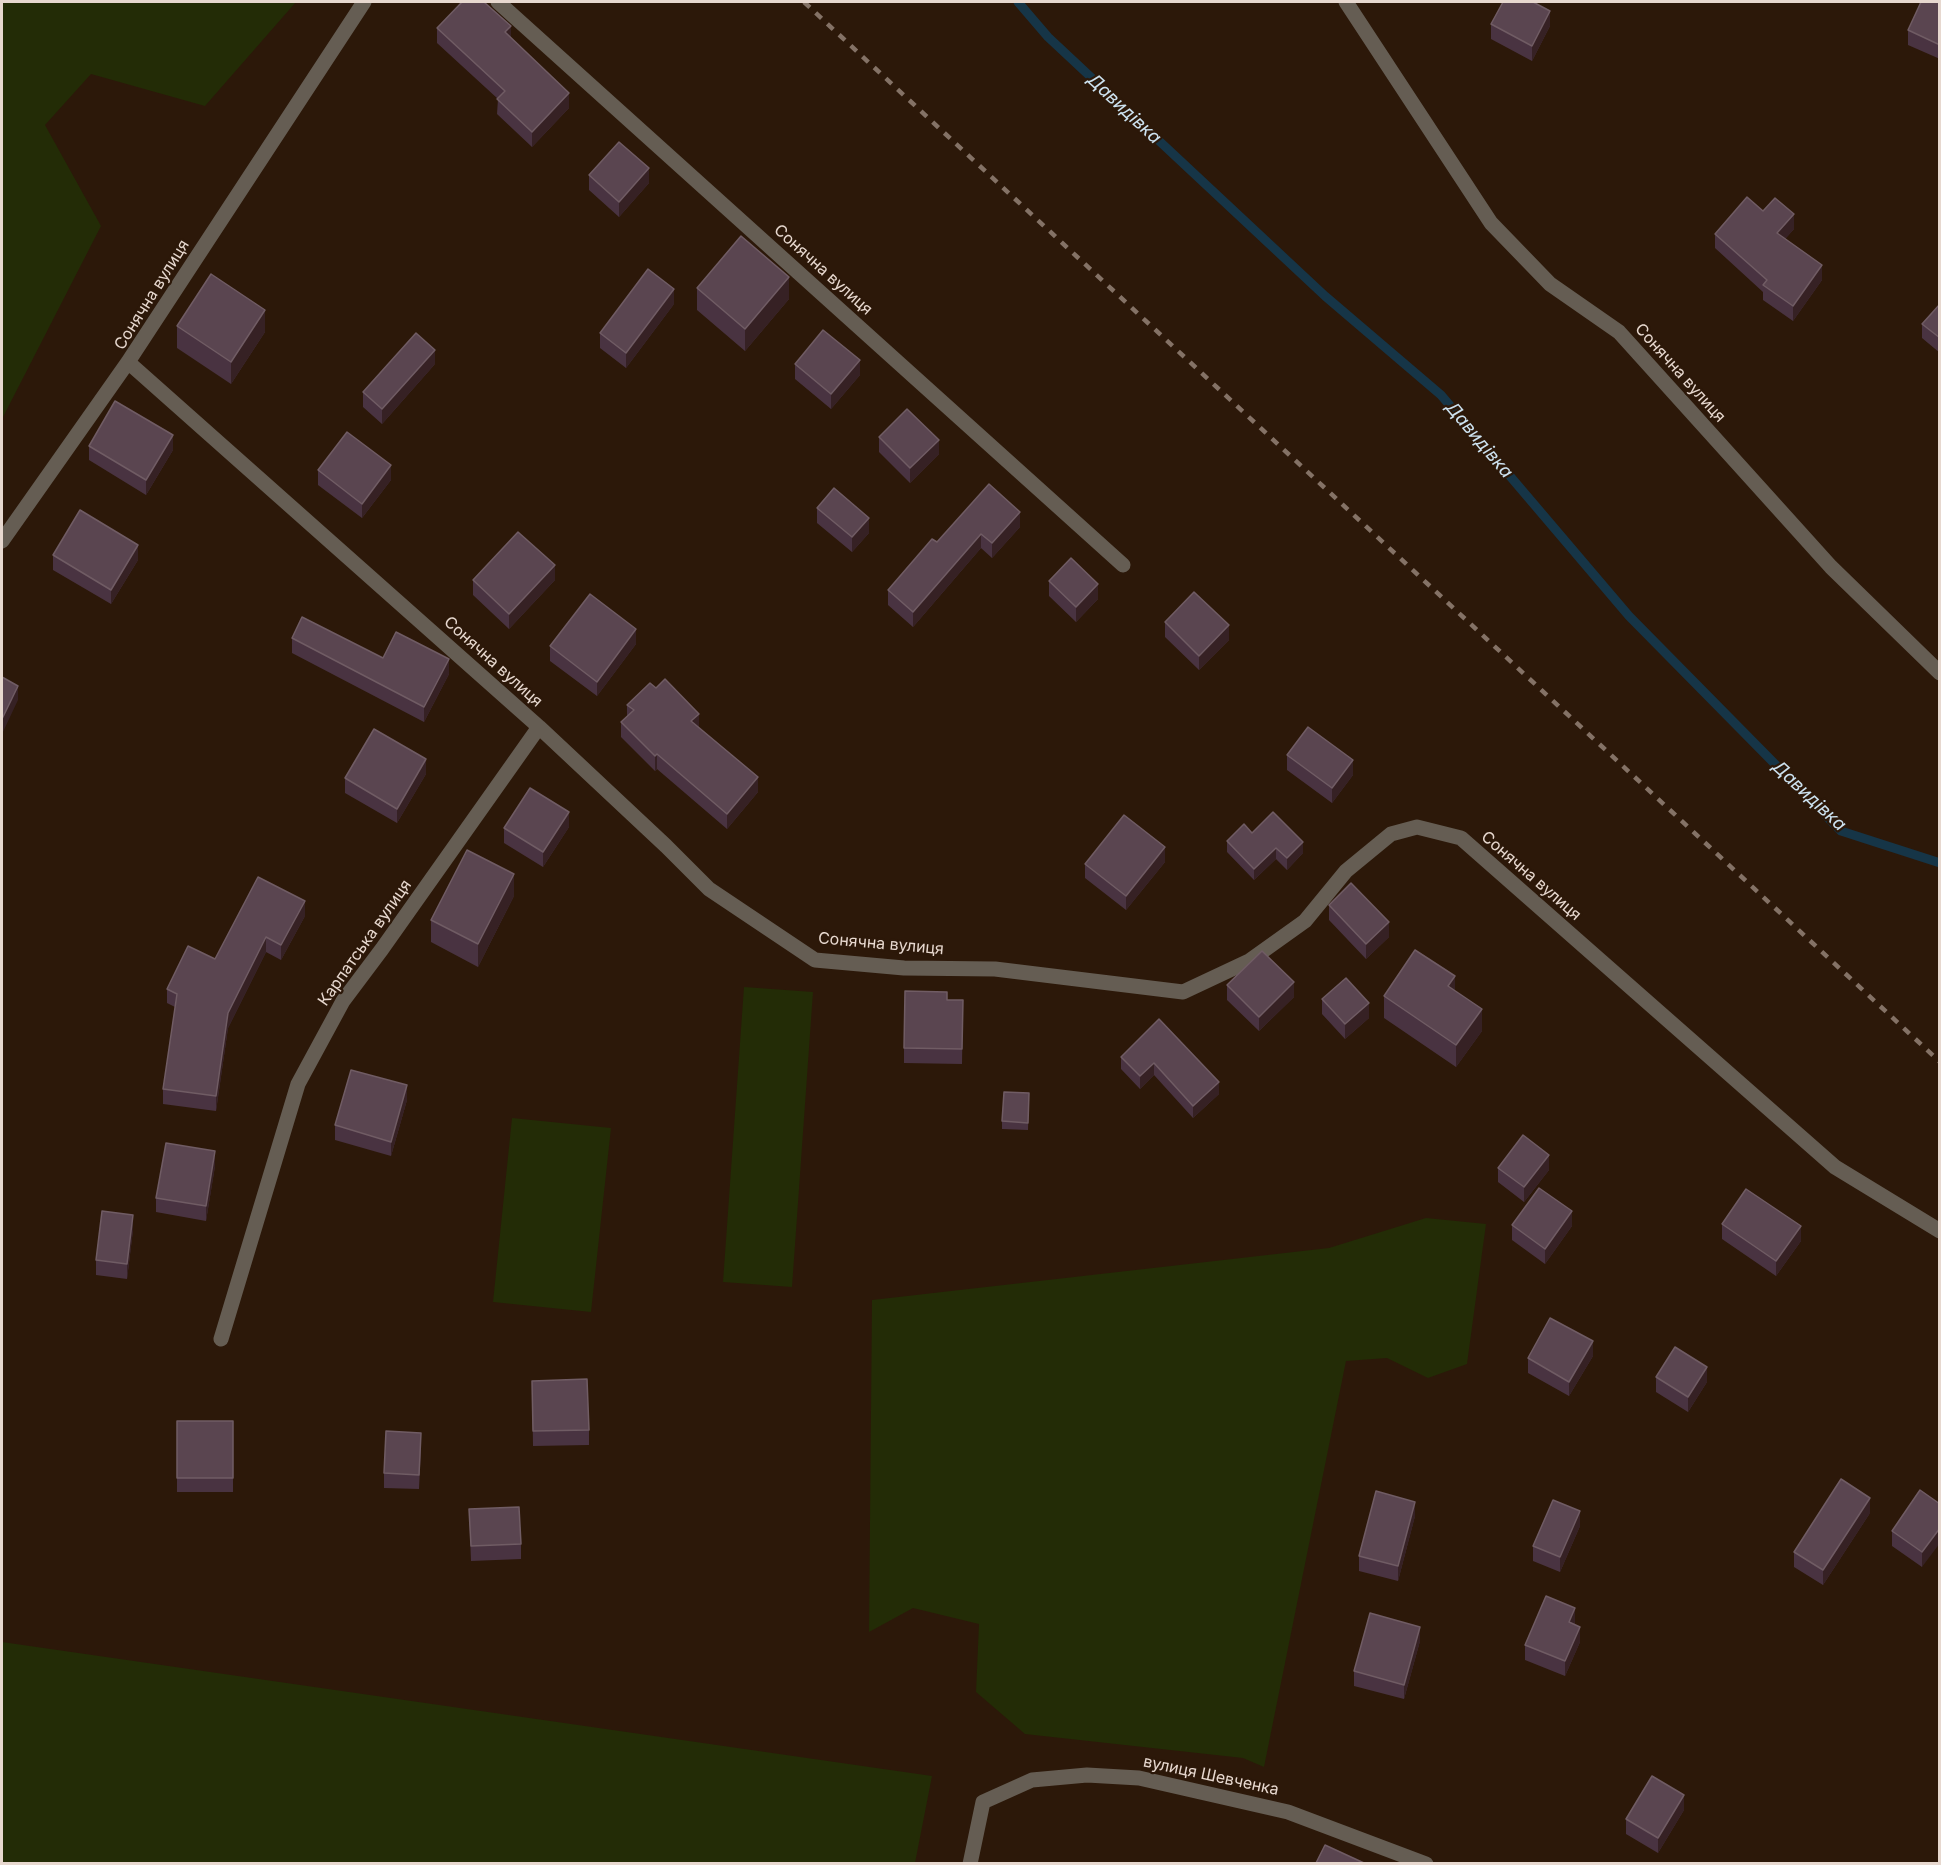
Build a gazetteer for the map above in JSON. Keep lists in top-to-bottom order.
{
  "streets": {
    "street": ["Сонячна вулиця", "Карпатська вулиця", "вулиця Шевченка"]
  },
  "crossings": [
    ["Сонячна вулиця", "Карпатська вулиця"]
  ],
  "water": ["Давидівка"]
}
